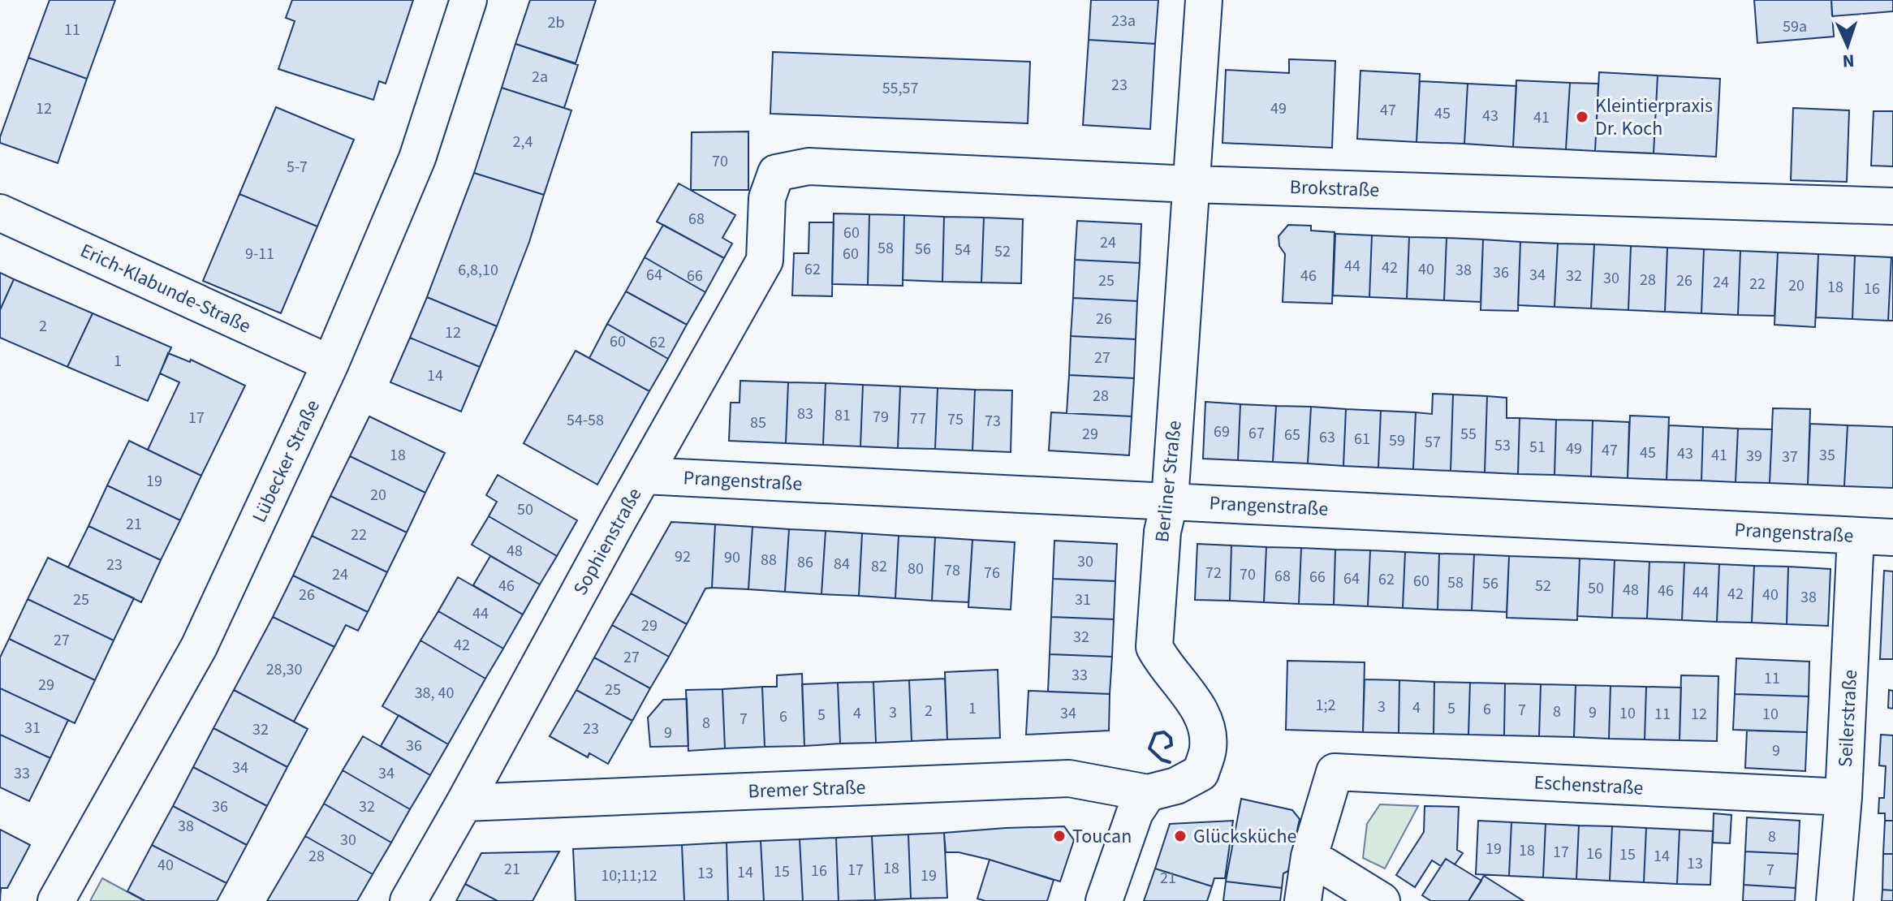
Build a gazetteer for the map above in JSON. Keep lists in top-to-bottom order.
{
  "streets": {
    "street": [
      "Brokstraße",
      "Erich-Klabunde-Straße",
      "Lübecker Straße",
      "Prangenstraße",
      "Berliner Straße",
      "Sophienstraße",
      "Seilerstraße",
      "Eschenstraße",
      "Bremer Straße"
    ]
  },
  "crossings": [
    ["Brokstraße", "Berliner Straße"],
    ["Brokstraße", "Sophienstraße"],
    ["Erich-Klabunde-Straße", "Lübecker Straße"],
    ["Prangenstraße", "Berliner Straße"],
    ["Prangenstraße", "Sophienstraße"],
    ["Prangenstraße", "Seilerstraße"],
    ["Berliner Straße", "Bremer Straße"],
    ["Sophienstraße", "Bremer Straße"],
    ["Seilerstraße", "Eschenstraße"]
  ],
  "places": ["Kleintierpraxis Dr. Koch", "Toucan", "Glücksküche"],
  "house_numbers": [
    "23a",
    "2b",
    "59a",
    "11",
    "2a",
    "23",
    "55,57",
    "12",
    "49",
    "47",
    "45",
    "43",
    "41",
    "2,4",
    "70",
    "5-7",
    "68",
    "60",
    "24",
    "58",
    "56",
    "54",
    "52",
    "9-11",
    "60",
    "44",
    "42",
    "62",
    "40",
    "6,8,10",
    "38",
    "36",
    "64",
    "34",
    "66",
    "46",
    "32",
    "30",
    "28",
    "25",
    "26",
    "24",
    "22",
    "20",
    "18",
    "16",
    "26",
    "2",
    "12",
    "60",
    "62",
    "27",
    "1",
    "14",
    "28",
    "83",
    "81",
    "79",
    "17",
    "77",
    "75",
    "54-58",
    "73",
    "85",
    "69",
    "67",
    "29",
    "55",
    "65",
    "63",
    "61",
    "59",
    "57",
    "53",
    "51",
    "49",
    "47",
    "45",
    "43",
    "18",
    "41",
    "35",
    "39",
    "37",
    "19",
    "20",
    "50",
    "21",
    "22",
    "48",
    "92",
    "90",
    "88",
    "30",
    "86",
    "84",
    "23",
    "82",
    "80",
    "78",
    "76",
    "72",
    "24",
    "70",
    "68",
    "66",
    "64",
    "62",
    "60",
    "58",
    "56",
    "46",
    "52",
    "50",
    "48",
    "46",
    "44",
    "42",
    "26",
    "40",
    "38",
    "25",
    "31",
    "44",
    "29",
    "32",
    "27",
    "42",
    "27",
    "28,30",
    "33",
    "11",
    "29",
    "25",
    "38, 40",
    "1;2",
    "3",
    "4",
    "1",
    "5",
    "6",
    "7",
    "2",
    "8",
    "3",
    "9",
    "4",
    "34",
    "10",
    "11",
    "12",
    "10",
    "5",
    "6",
    "7",
    "8",
    "31",
    "23",
    "32",
    "9",
    "36",
    "9",
    "34",
    "33",
    "34",
    "36",
    "32",
    "38",
    "8",
    "30",
    "19",
    "18",
    "17",
    "16",
    "15",
    "28",
    "14",
    "13",
    "40",
    "18",
    "21",
    "17",
    "7",
    "16",
    "15",
    "14",
    "13",
    "10;11;12",
    "19",
    "21"
  ],
  "north": "bottom"
}
